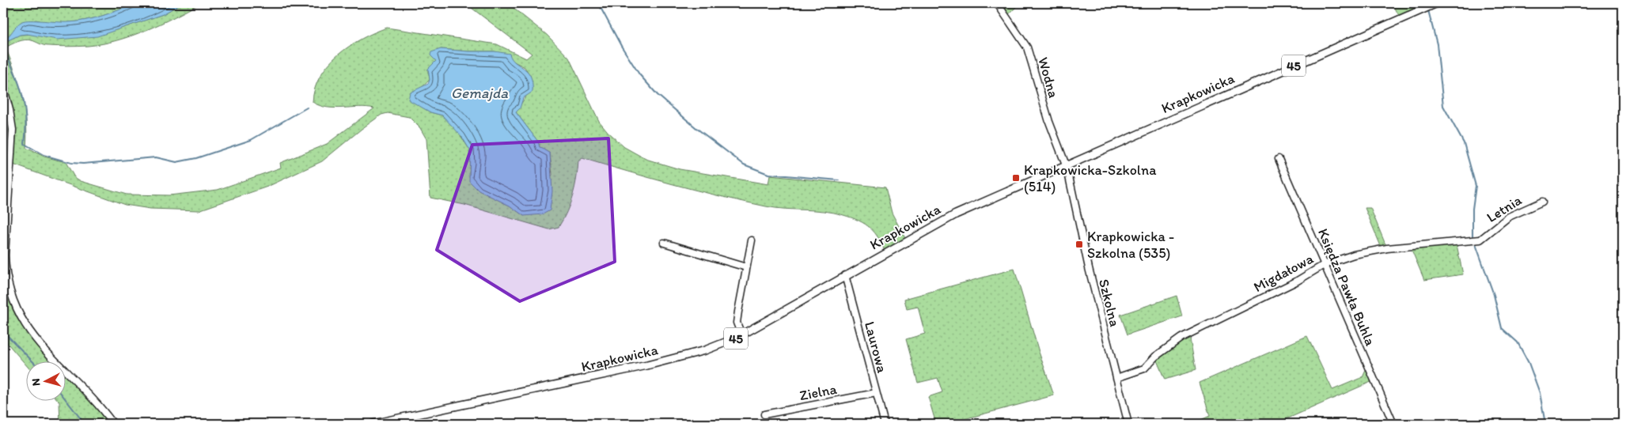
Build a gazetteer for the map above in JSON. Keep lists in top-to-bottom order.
{
  "streets": {
    "main road": ["45", "Krapkowicka"],
    "street": [
      "Wodna",
      "Letnia",
      "Migdałowa",
      "Księdza Pawła Buhla",
      "Szkolna",
      "Laurowa",
      "Zielna"
    ]
  },
  "crossings": [
    ["Wodna", "Krapkowicka"],
    ["Wodna", "Szkolna"],
    ["Krapkowicka", "Szkolna"],
    ["Krapkowicka", "Laurowa"],
    ["Letnia", "Migdałowa"],
    ["Migdałowa", "Księdza Pawła Buhla"],
    ["Migdałowa", "Szkolna"],
    ["Laurowa", "Zielna"]
  ],
  "water": ["Gemajda"],
  "places": {
    "transit": ["Krapkowicka-Szkolna (514)", "Krapkowicka - Szkolna (535)"]
  },
  "north": "left"
}
